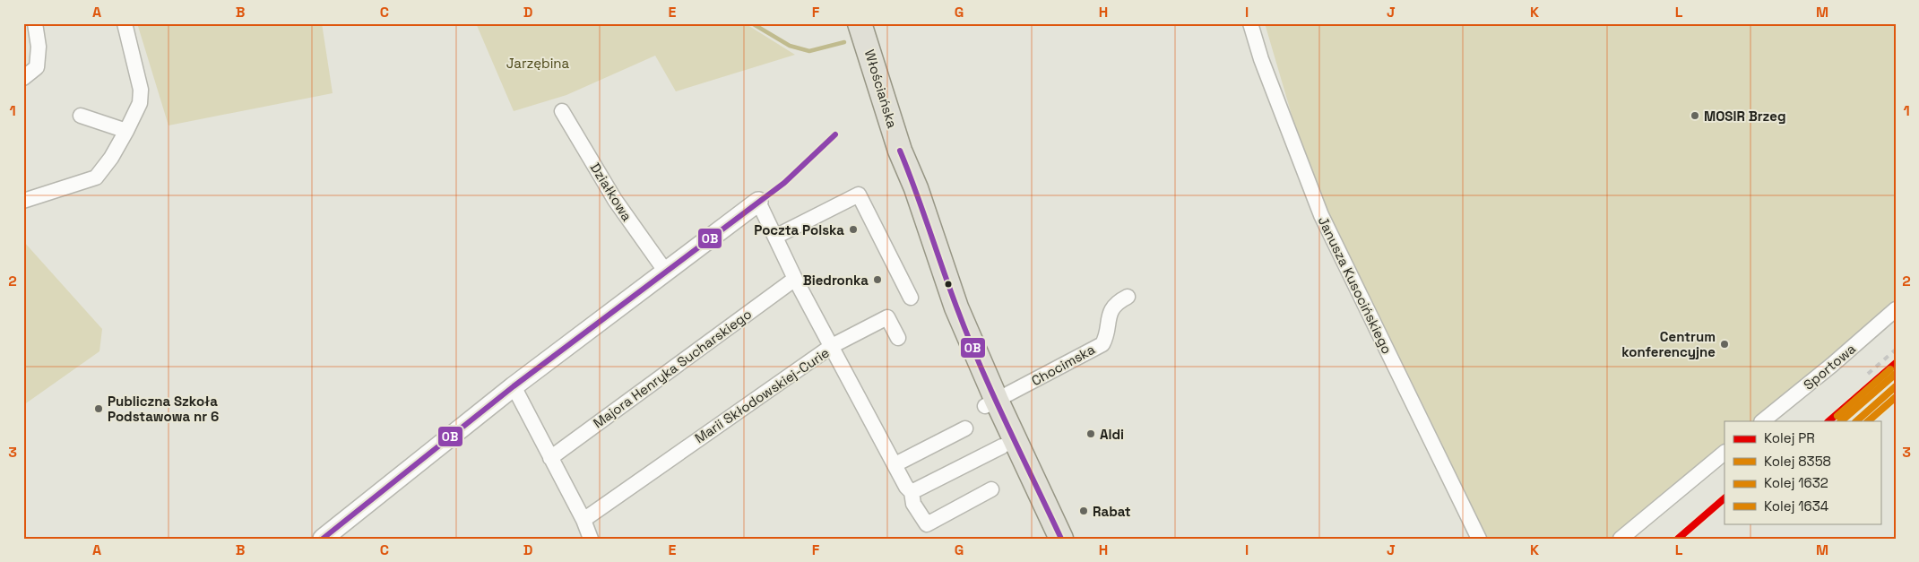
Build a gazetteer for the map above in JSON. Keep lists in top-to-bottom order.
{
  "streets": {
    "main road": ["Włościańska"],
    "street": [
      "Działkowa",
      "Janusza Kusocińskiego",
      "Chocimska",
      "Sportowa",
      "Majora Henryka Sucharskiego",
      "Marii Skłodowskiej-Curie"
    ]
  },
  "crossings": [
    ["Włościańska", "Chocimska"]
  ],
  "parks": ["Jarzębina"],
  "places": [
    "MOSIR Brzeg",
    "Poczta Polska",
    "Biedronka",
    "Centrum konferencyjne",
    "Publiczna Szkoła Podstawowa nr 6",
    "Aldi",
    "Rabat"
  ],
  "lines": [
    "transit line 0B",
    "rail line PR",
    "rail line 1634",
    "rail line 8358",
    "rail line 1632"
  ],
  "legend": [
    "Kolej PR",
    "Kolej 8358",
    "Kolej 1632",
    "Kolej 1634"
  ],
  "grid": {
    "columns": [
      "A",
      "B",
      "C",
      "D",
      "E",
      "F",
      "G",
      "H",
      "I",
      "J",
      "K",
      "L",
      "M"
    ],
    "rows": ["1", "2", "3"]
  }
}
